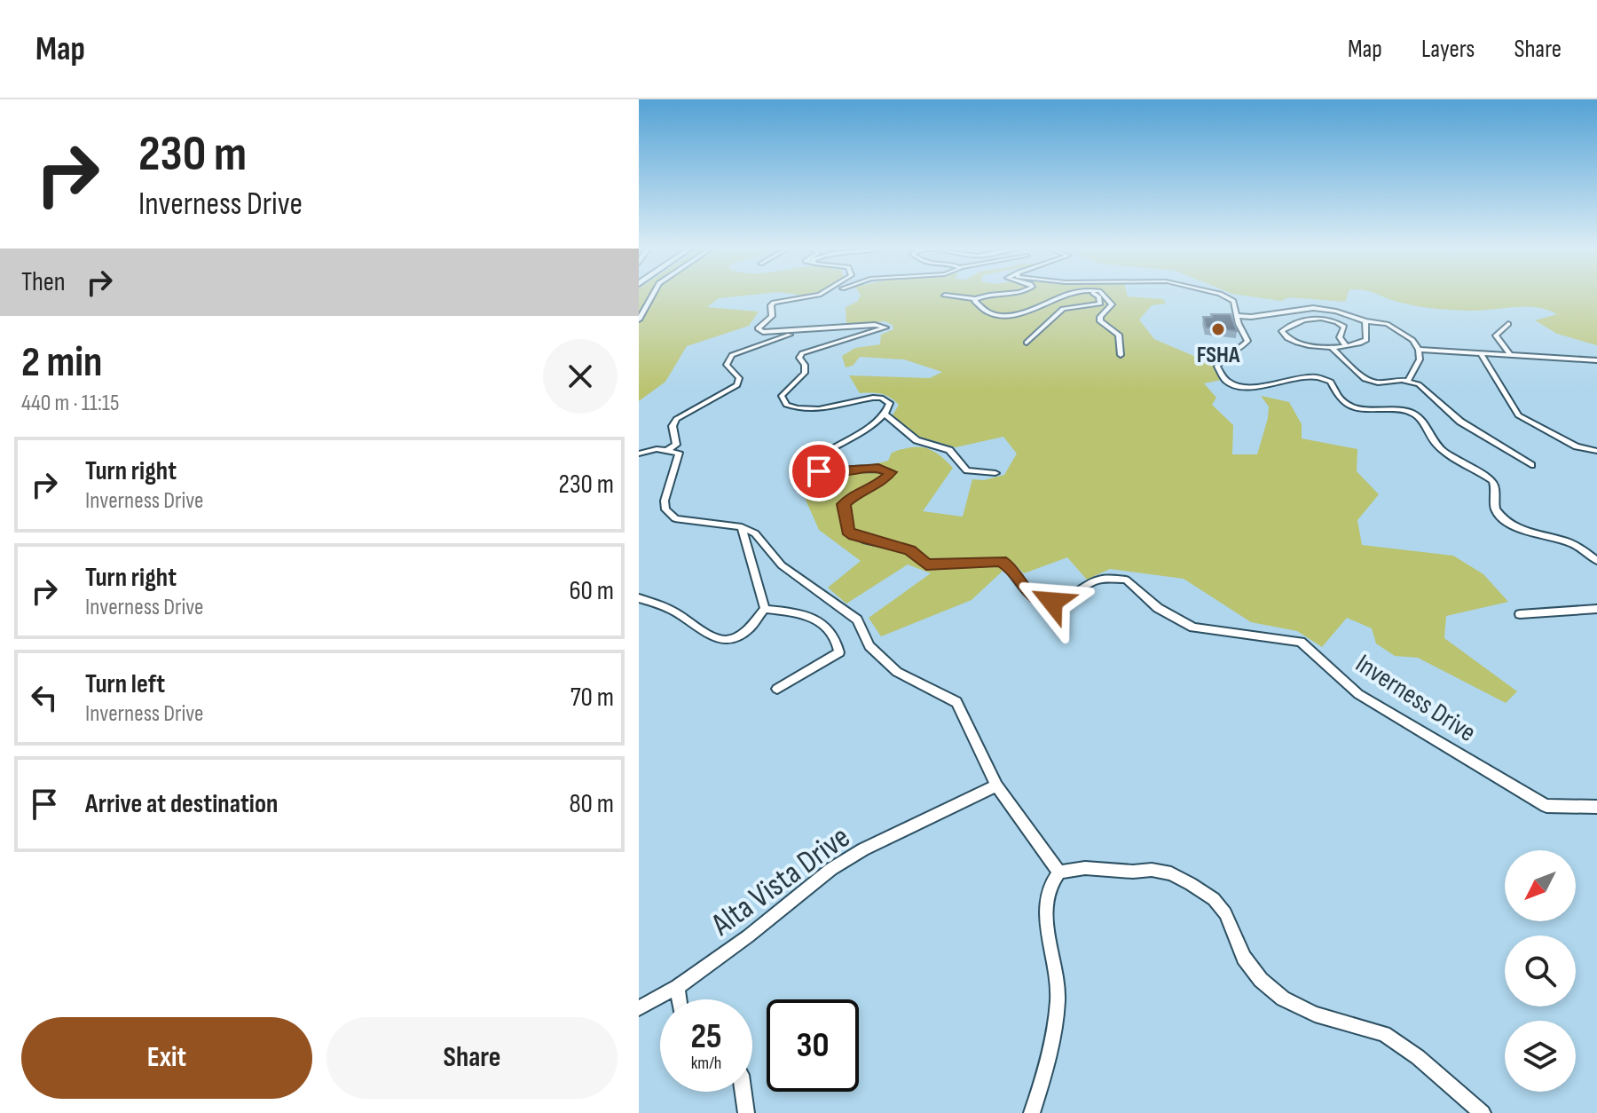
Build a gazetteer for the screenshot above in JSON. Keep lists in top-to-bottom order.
{
  "streets": {
    "street": ["Inverness Drive", "Alta Vista Drive"]
  },
  "places": ["FSHA"],
  "north": "bottom left",
  "page": {
    "header": "Map",
    "nav": ["Map", "Layers", "Share"],
    "turn": ["230 m", "Inverness Drive"],
    "then": "Then",
    "heading": ["2 min", "440 m · 11:15"],
    "list": [
      {
        "name": "Turn right",
        "note": "Inverness Drive",
        "value": "230 m"
      },
      {
        "name": "Turn right",
        "note": "Inverness Drive",
        "value": "60 m"
      },
      {
        "name": "Turn left",
        "note": "Inverness Drive",
        "value": "70 m"
      },
      {
        "name": "Arrive at destination",
        "value": "80 m"
      }
    ],
    "speed": "25 km/h",
    "limit": "30",
    "buttons": ["Exit", "Share"]
  }
}
